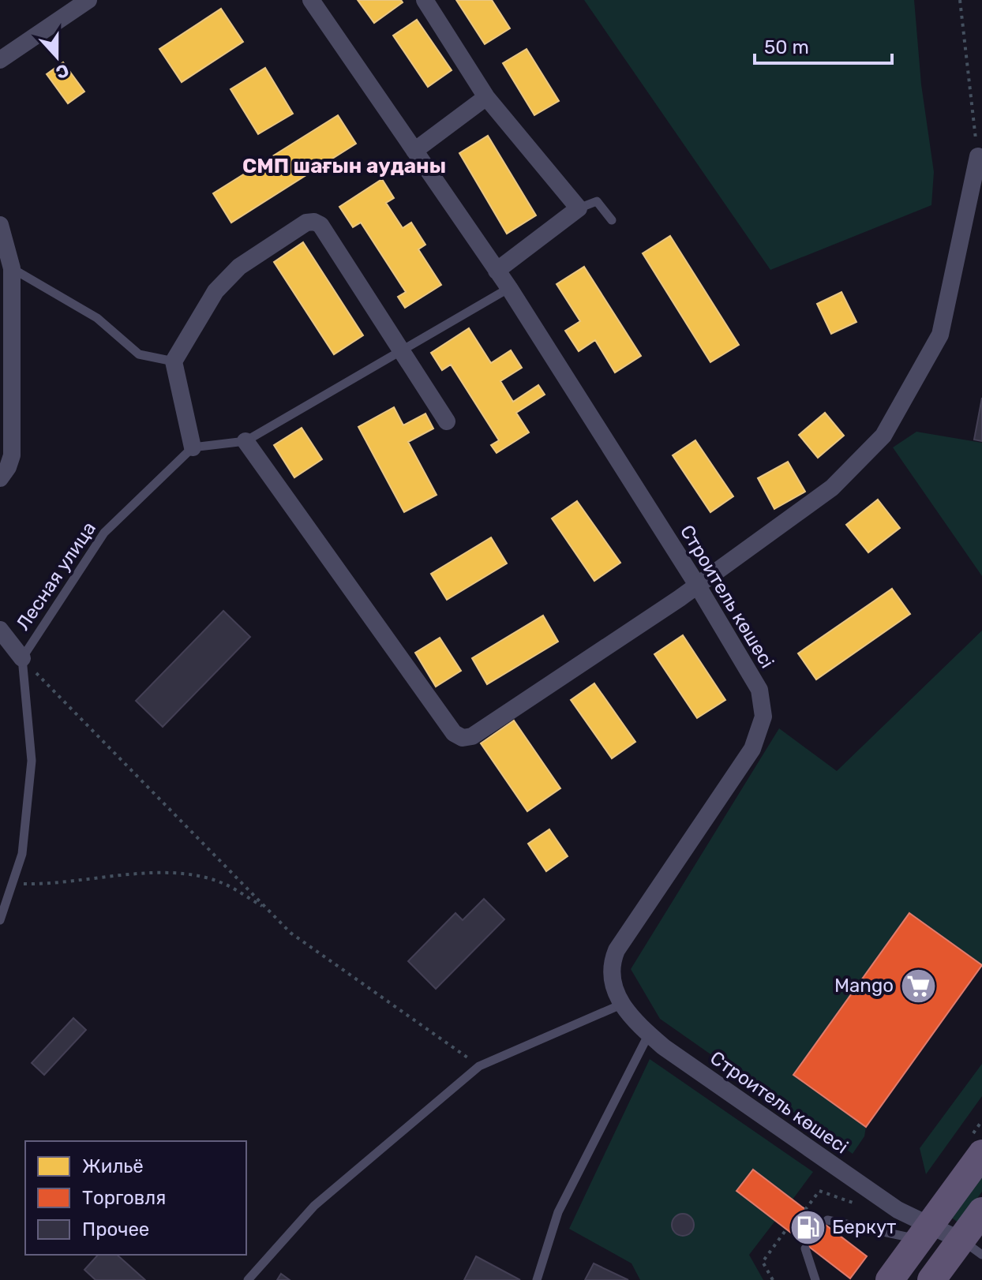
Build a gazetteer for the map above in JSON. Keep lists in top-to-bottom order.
{
  "streets": {
    "street": ["Строитель көшесі"],
    "lane": ["Лесная улица"]
  },
  "districts": ["СМП шағын ауданы"],
  "places": {
    "supermarket": ["Mango"],
    "fuel station": ["Беркут"]
  },
  "legend": ["Жильё", "Торговля", "Прочее"],
  "scale_bar": "50 m",
  "north": "bottom"
}
